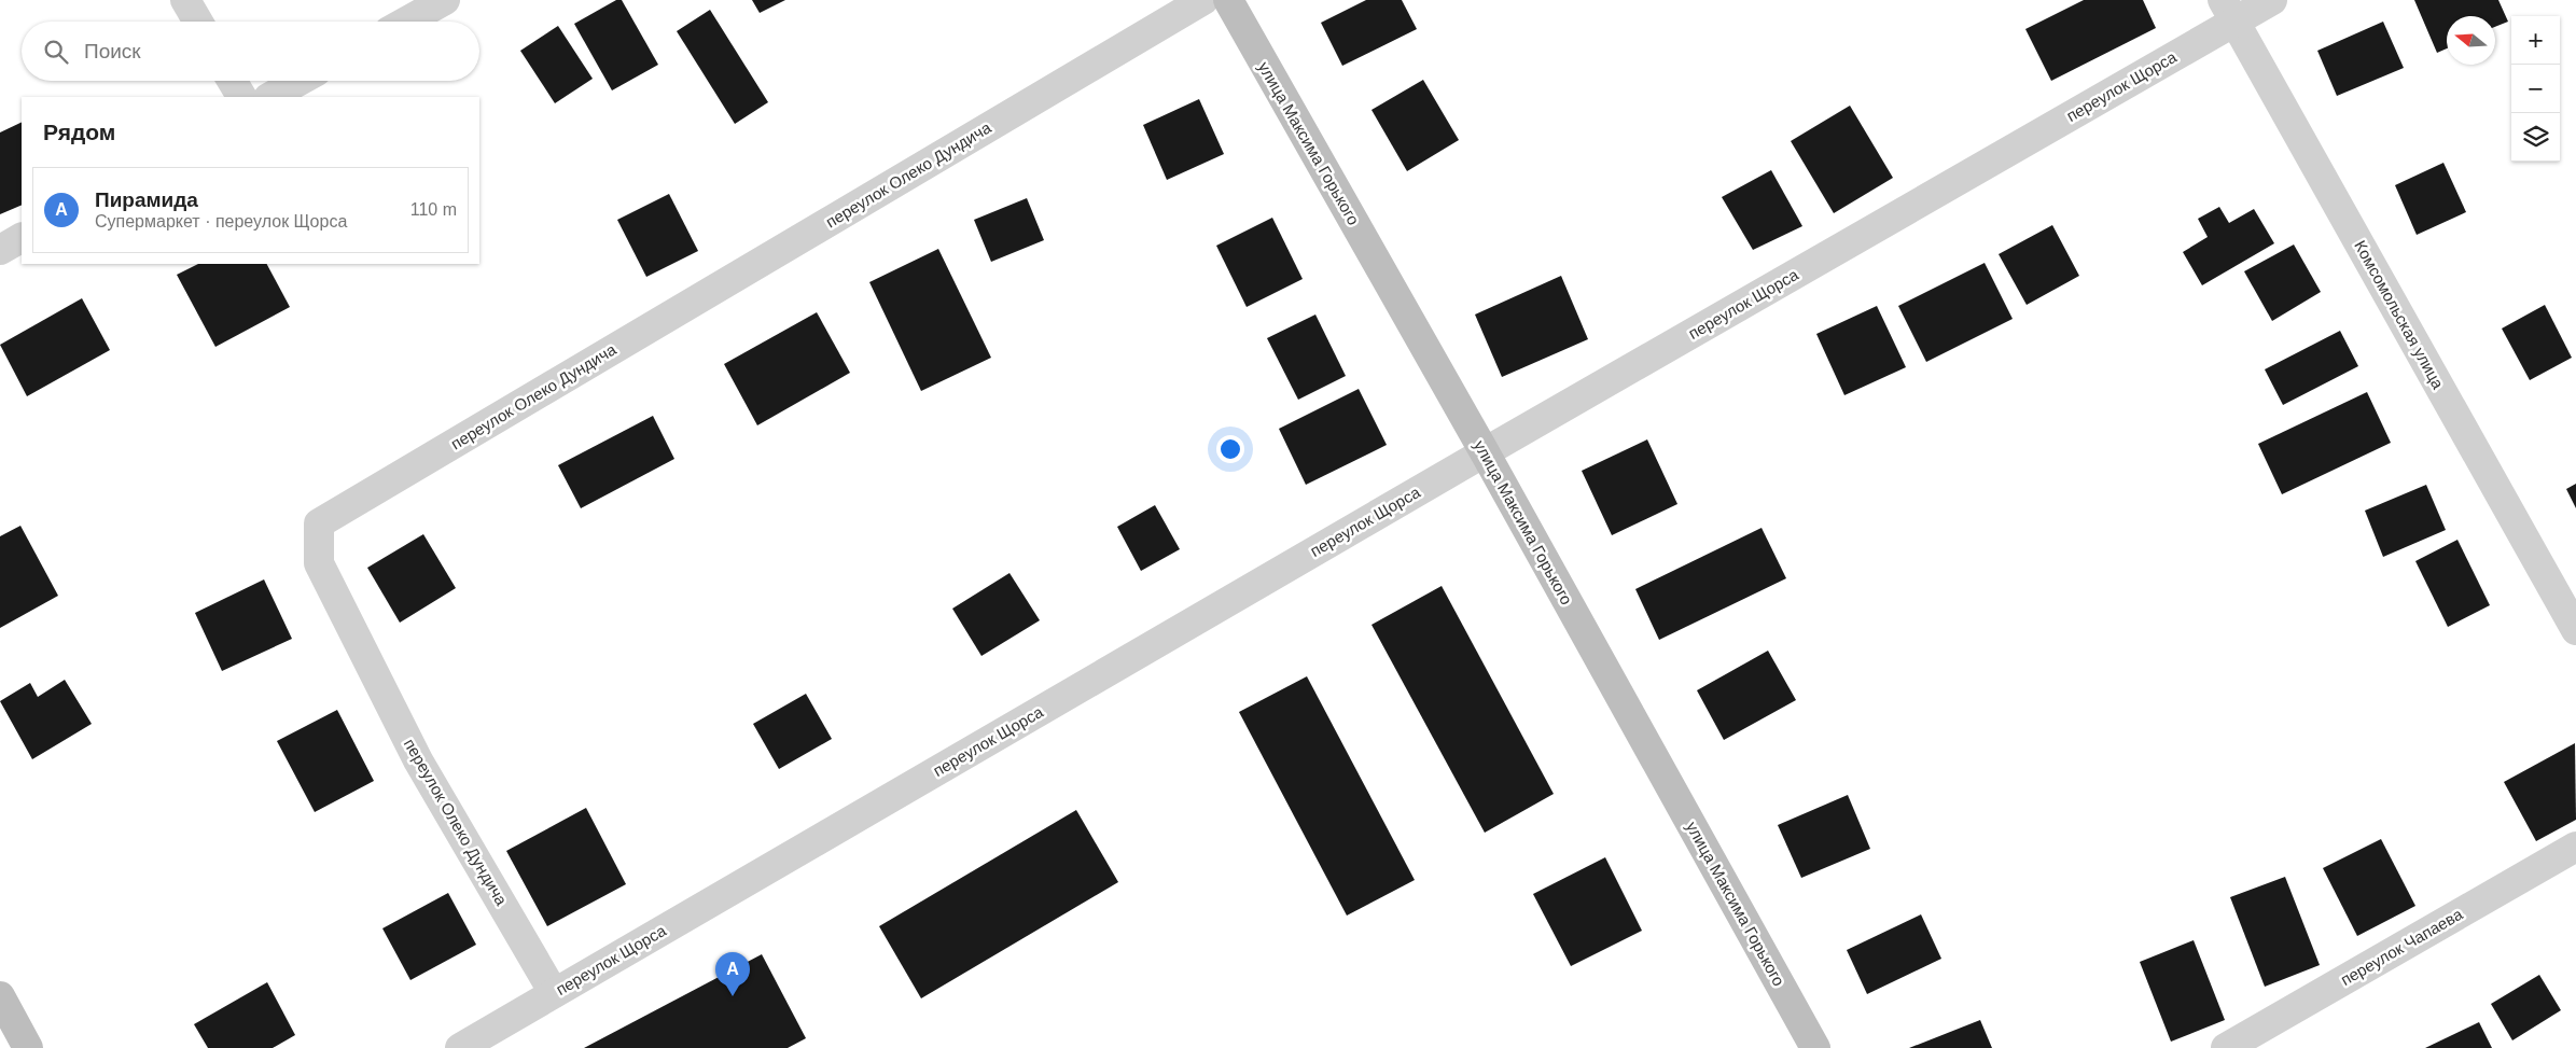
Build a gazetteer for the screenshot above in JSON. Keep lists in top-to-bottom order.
{
  "streets": {
    "main road": ["улица Максима Горького"],
    "street": [
      "переулок Щорса",
      "переулок Олеко Дундича",
      "Комсомольская улица",
      "переулок Чапаева"
    ]
  },
  "crossings": [
    ["переулок Щорса", "улица Максима Горького"],
    ["переулок Щорса", "переулок Олеко Дундича"],
    ["переулок Щорса", "Комсомольская улица"]
  ],
  "north": "left",
  "page": {
    "map_buttons": ["+", "−"],
    "search": "Поиск",
    "heading": "Рядом",
    "list": [
      {
        "mark": "A",
        "name": "Пирамида",
        "note": "Супермаркет · переулок Щорса",
        "value": "110 m"
      }
    ],
    "pins": "A"
  }
}
